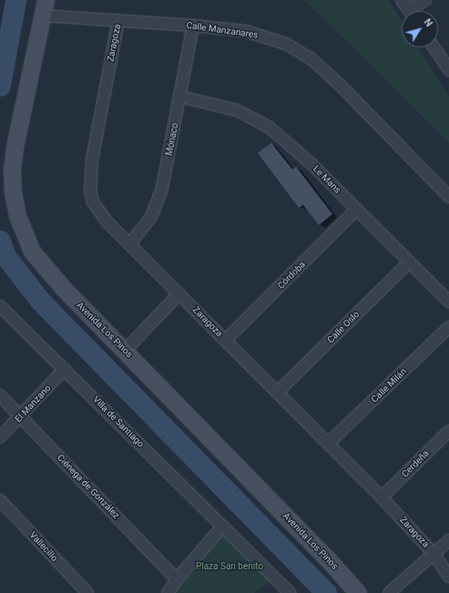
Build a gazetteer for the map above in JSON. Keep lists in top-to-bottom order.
{
  "streets": {
    "street": [
      "Calle Manzanares",
      "Zaragoza",
      "Mónaco",
      "Le Mans",
      "Córdoba",
      "Calle Oslo",
      "Avenida Los Pinos",
      "Calle Milán",
      "El Manzano",
      "Villa de Santiago",
      "Cerdeña",
      "Ciénega de González",
      "Vallecillo"
    ]
  },
  "crossings": [
    ["Calle Manzanares", "Zaragoza"],
    ["Calle Manzanares", "Mónaco"],
    ["Calle Manzanares", "Avenida Los Pinos"],
    ["Zaragoza", "Mónaco"],
    ["Zaragoza", "Córdoba"],
    ["Zaragoza", "Calle Oslo"],
    ["Zaragoza", "Calle Milán"],
    ["Zaragoza", "Cerdeña"],
    ["Mónaco", "Le Mans"],
    ["Le Mans", "Córdoba"],
    ["Le Mans", "Calle Oslo"],
    ["El Manzano", "Villa de Santiago"],
    ["El Manzano", "Ciénega de González"]
  ],
  "parks": ["Plaza San benito"],
  "north": "top right"
}
